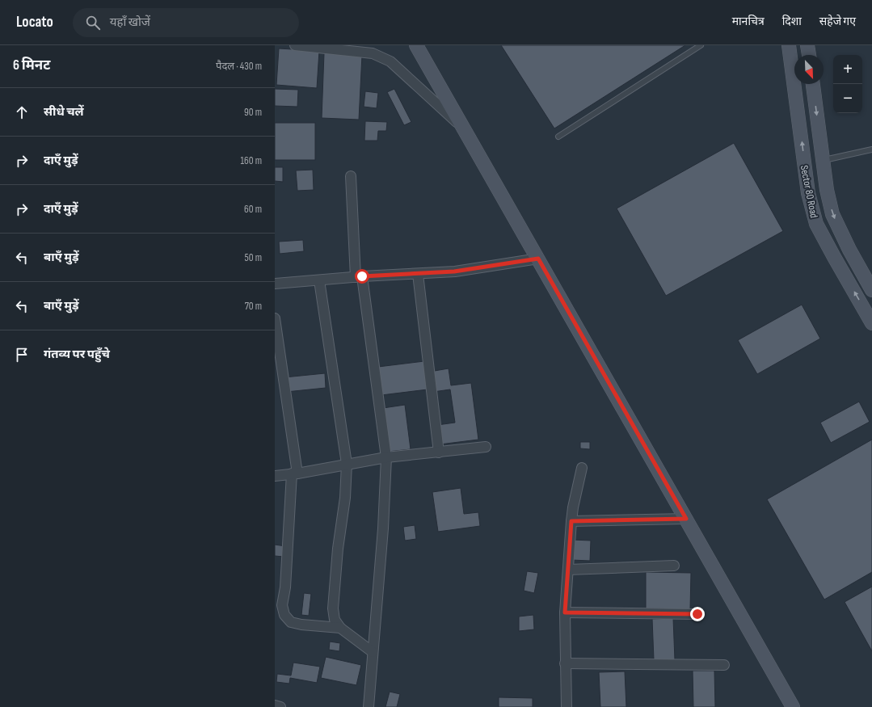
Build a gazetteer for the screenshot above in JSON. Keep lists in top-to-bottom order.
{
  "streets": {
    "street": ["Sector 80 Road"]
  },
  "north": "bottom right",
  "page": {
    "header": "Locato",
    "search": "यहाँ खोजें",
    "nav": ["मानचित्र", "दिशा", "सहेजे गए"],
    "heading": ["6 मिनट", "पैदल · 430 m"],
    "map_buttons": ["+", "−"],
    "list": [
      ["सीधे चलें", "90 m"],
      ["दाएँ मुड़ें", "160 m"],
      ["दाएँ मुड़ें", "60 m"],
      ["बाएँ मुड़ें", "50 m"],
      ["बाएँ मुड़ें", "70 m"],
      "गंतव्य पर पहुँचे"
    ]
  }
}
